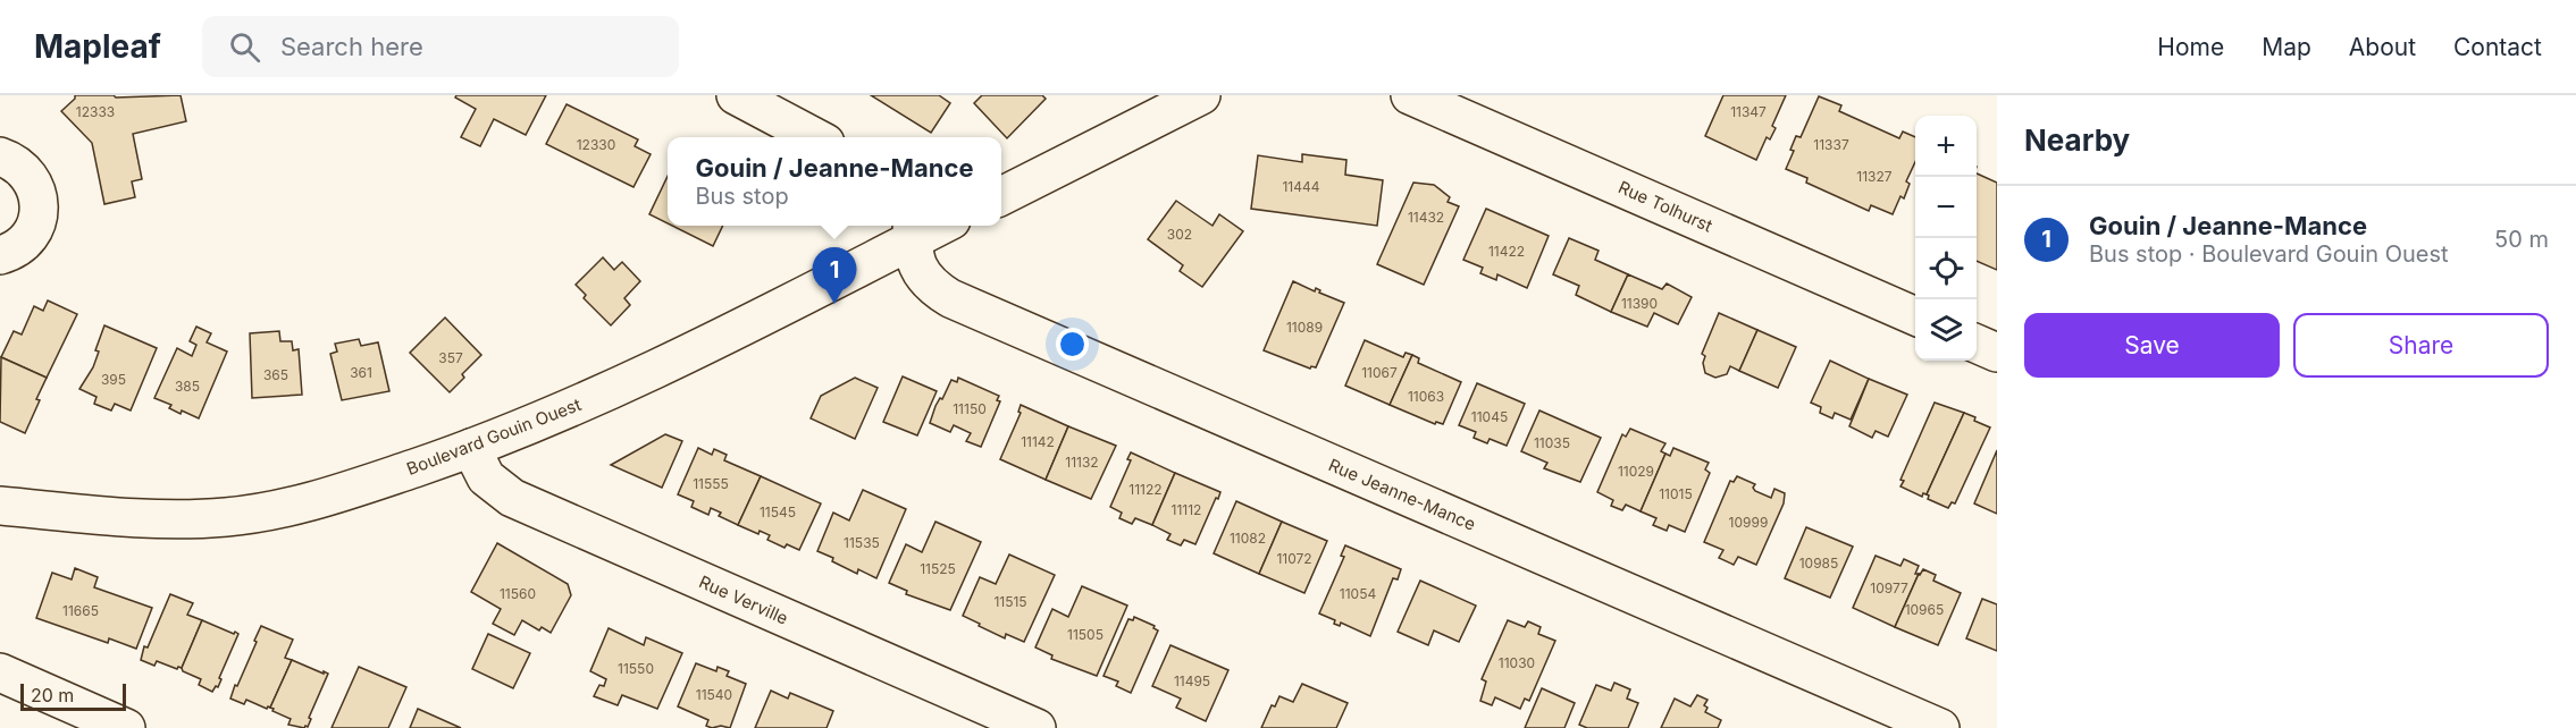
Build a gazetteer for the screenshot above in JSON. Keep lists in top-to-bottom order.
{
  "streets": {
    "street": [
      "Rue Tolhurst",
      "Boulevard Gouin Ouest",
      "Rue Jeanne-Mance",
      "Rue Verville"
    ]
  },
  "crossings": [
    ["Boulevard Gouin Ouest", "Rue Jeanne-Mance"],
    ["Boulevard Gouin Ouest", "Rue Verville"]
  ],
  "house_numbers": [
    "12333",
    "11347",
    "12330",
    "11337",
    "11327",
    "11444",
    "11432",
    "302",
    "11422",
    "11390",
    "11089",
    "357",
    "361",
    "11067",
    "365",
    "395",
    "385",
    "11063",
    "11150",
    "11045",
    "11142",
    "11035",
    "11132",
    "11029",
    "11555",
    "11122",
    "11015",
    "11112",
    "11545",
    "10999",
    "11082",
    "11535",
    "11072",
    "10985",
    "11525",
    "10977",
    "11560",
    "11054",
    "11515",
    "10965",
    "11665",
    "11505",
    "11030",
    "11550",
    "11495",
    "11540"
  ],
  "scale_bar": "20 m",
  "page": {
    "header": "Mapleaf",
    "search": "Search here",
    "nav": [
      "Home",
      "Map",
      "About",
      "Contact"
    ],
    "heading": "Nearby",
    "map_buttons": ["+", "−"],
    "popup": ["Gouin / Jeanne-Mance", "Bus stop"],
    "list": [
      {
        "mark": "1",
        "name": "Gouin / Jeanne-Mance",
        "note": "Bus stop · Boulevard Gouin Ouest",
        "value": "50 m"
      }
    ],
    "pins": "1",
    "buttons": ["Save", "Share"],
    "scale": "20 m"
  }
}
